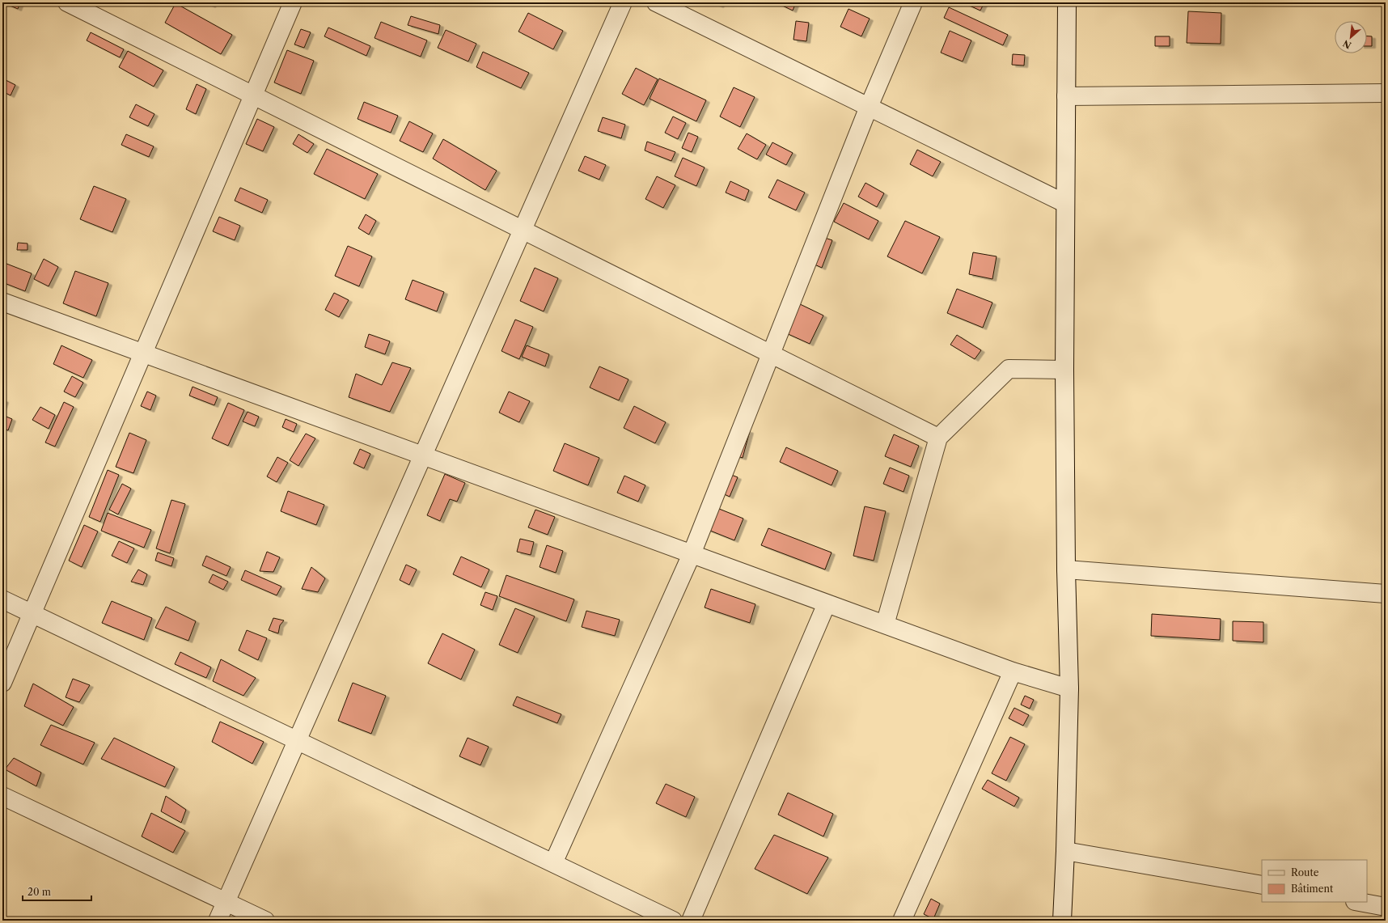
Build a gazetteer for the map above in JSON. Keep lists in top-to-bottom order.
{
  "legend": ["Route", "Bâtiment"],
  "scale_bar": "20 m",
  "north": "bottom left"
}
